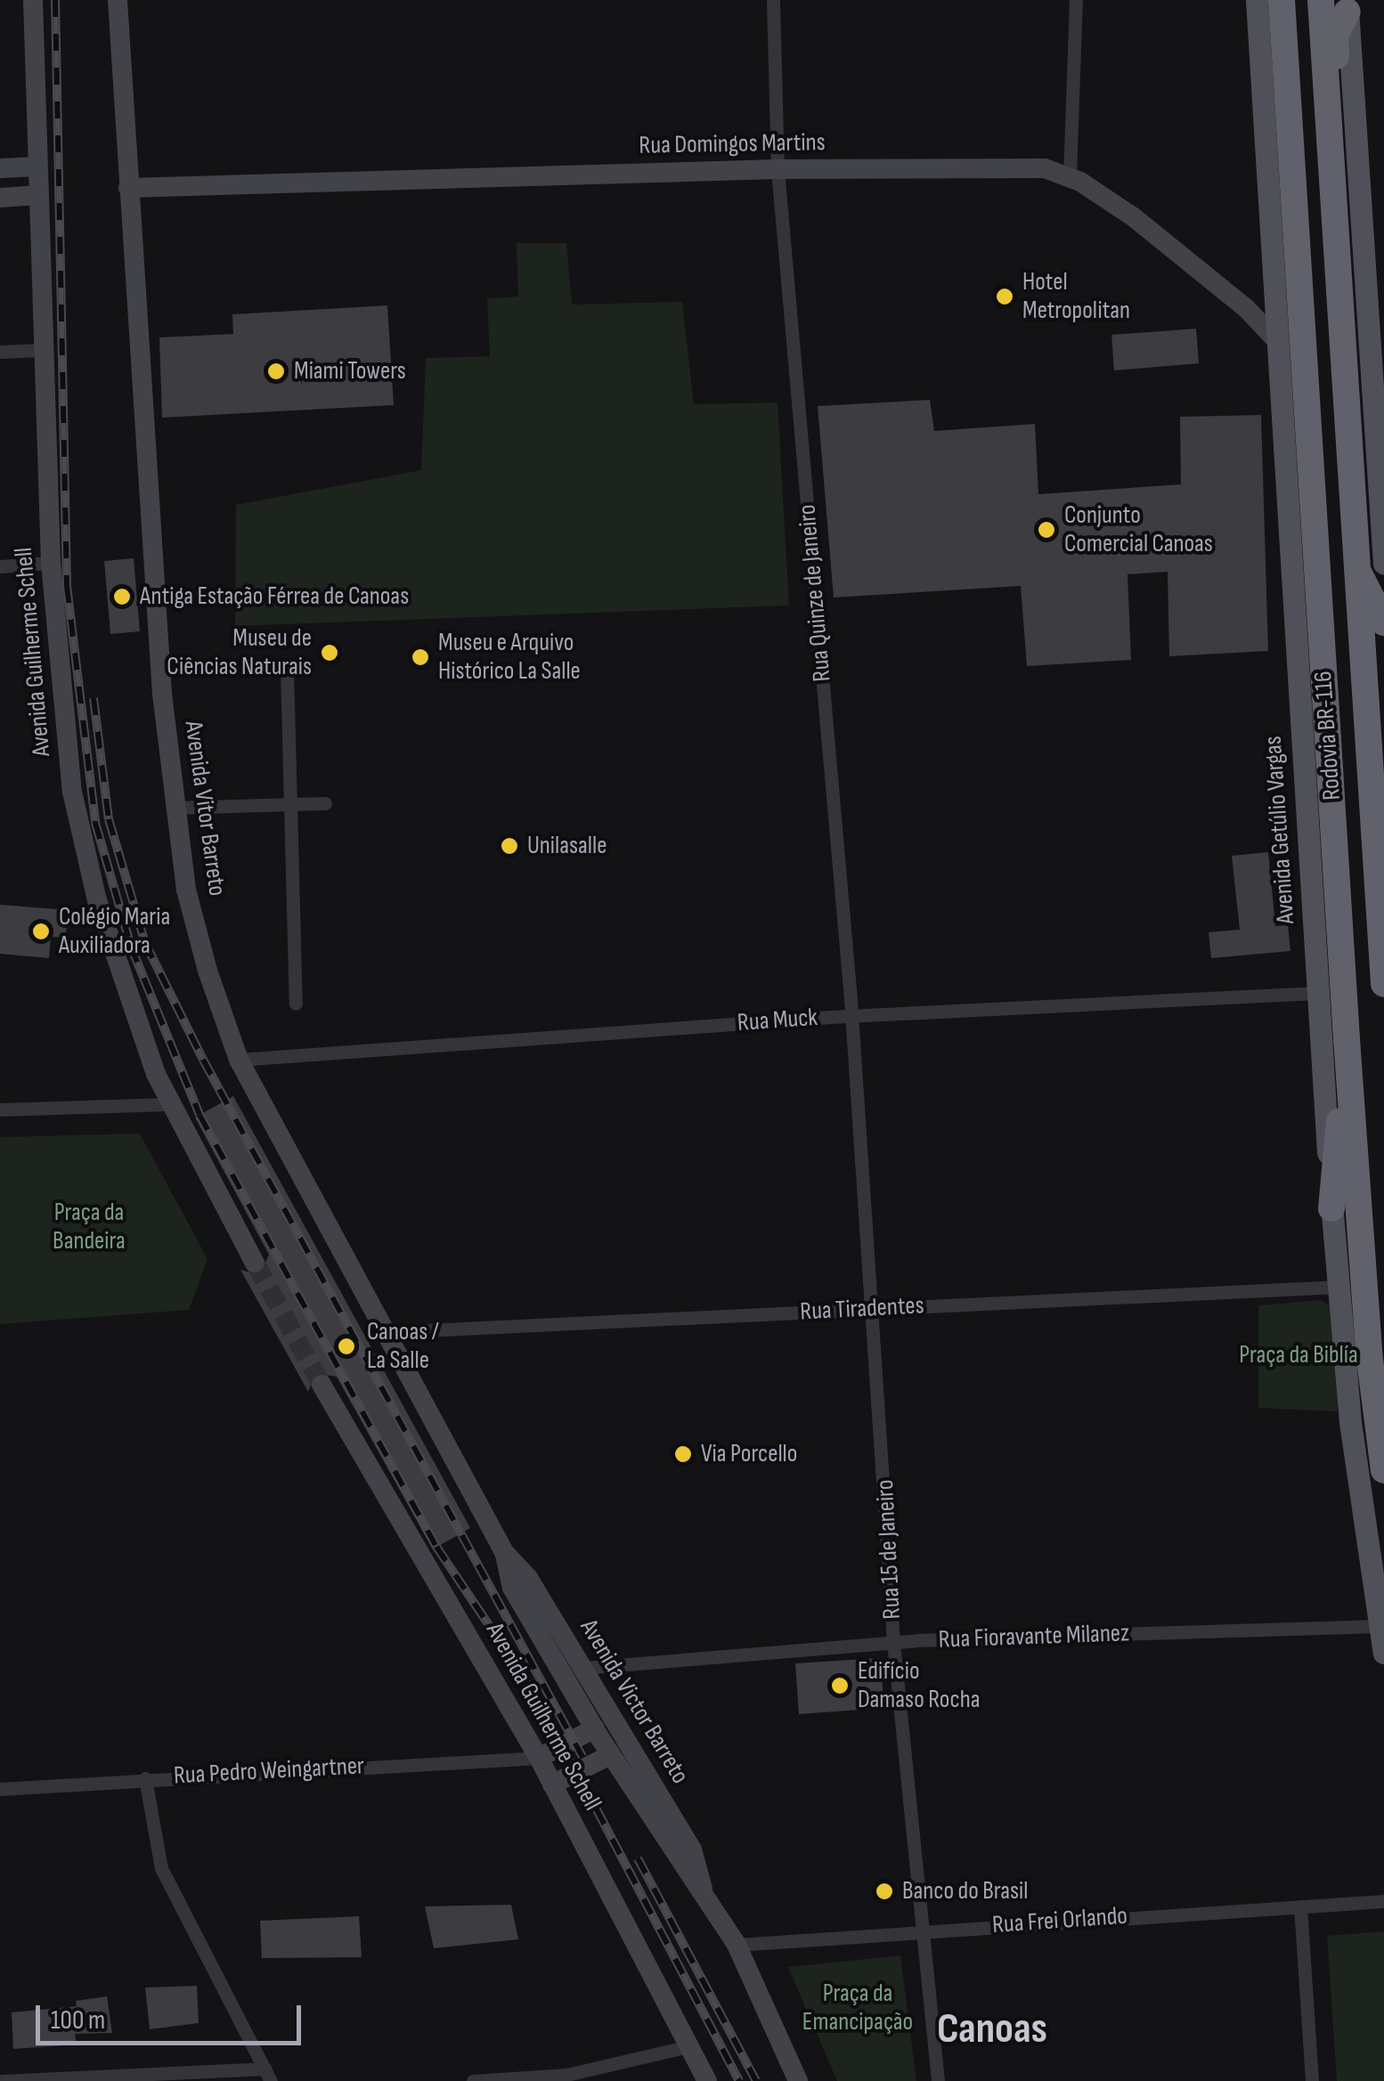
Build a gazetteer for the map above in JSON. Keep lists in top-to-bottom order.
{
  "streets": {
    "highway": ["Rodovia BR-116"],
    "main road": [
      "Rua Domingos Martins",
      "Avenida Guilherme Schell",
      "Avenida Vitor Barreto",
      "Avenida Getúlio Vargas",
      "Avenida Victor Barreto"
    ],
    "street": [
      "Rua Quinze de Janeiro",
      "Rua Muck",
      "Rua Tiradentes",
      "Rua 15 de Janeiro",
      "Rua Fioravante Milanez",
      "Rua Pedro Weingartner",
      "Rua Frei Orlando"
    ]
  },
  "crossings": [
    ["Rua Domingos Martins", "Rua Quinze de Janeiro"],
    ["Rua Domingos Martins", "Avenida Vitor Barreto"],
    ["Rua Domingos Martins", "Avenida Getúlio Vargas"],
    ["Rua Quinze de Janeiro", "Rua Muck"],
    ["Rua Quinze de Janeiro", "Rua 15 de Janeiro"],
    ["Avenida Guilherme Schell", "Rua Pedro Weingartner"],
    ["Avenida Vitor Barreto", "Rua Muck"],
    ["Avenida Vitor Barreto", "Rua Tiradentes"],
    ["Avenida Vitor Barreto", "Avenida Victor Barreto"],
    ["Avenida Getúlio Vargas", "Rua Muck"],
    ["Avenida Getúlio Vargas", "Rua Tiradentes"],
    ["Avenida Getúlio Vargas", "Rua Fioravante Milanez"],
    ["Rua Muck", "Rua 15 de Janeiro"],
    ["Rua Tiradentes", "Rua 15 de Janeiro"],
    ["Rua 15 de Janeiro", "Rua Fioravante Milanez"],
    ["Rua 15 de Janeiro", "Rua Frei Orlando"],
    ["Rua Fioravante Milanez", "Avenida Victor Barreto"]
  ],
  "districts": ["Canoas"],
  "parks": ["Praça da Bandeira", "Praça da Biblía", "Praça da Emancipação"],
  "places": [
    "Hotel Metropolitan",
    "Miami Towers",
    "Conjunto Comercial Canoas",
    "Antiga Estação Férrea de Canoas",
    "Museu de Ciências Naturais",
    "Museu e Arquivo Histórico La Salle",
    "Unilasalle",
    "Colégio Maria Auxiliadora",
    "Canoas / La Salle",
    "Via Porcello",
    "Edifício Damaso Rocha",
    "Banco do Brasil"
  ],
  "scale_bar": "100 m"
}
